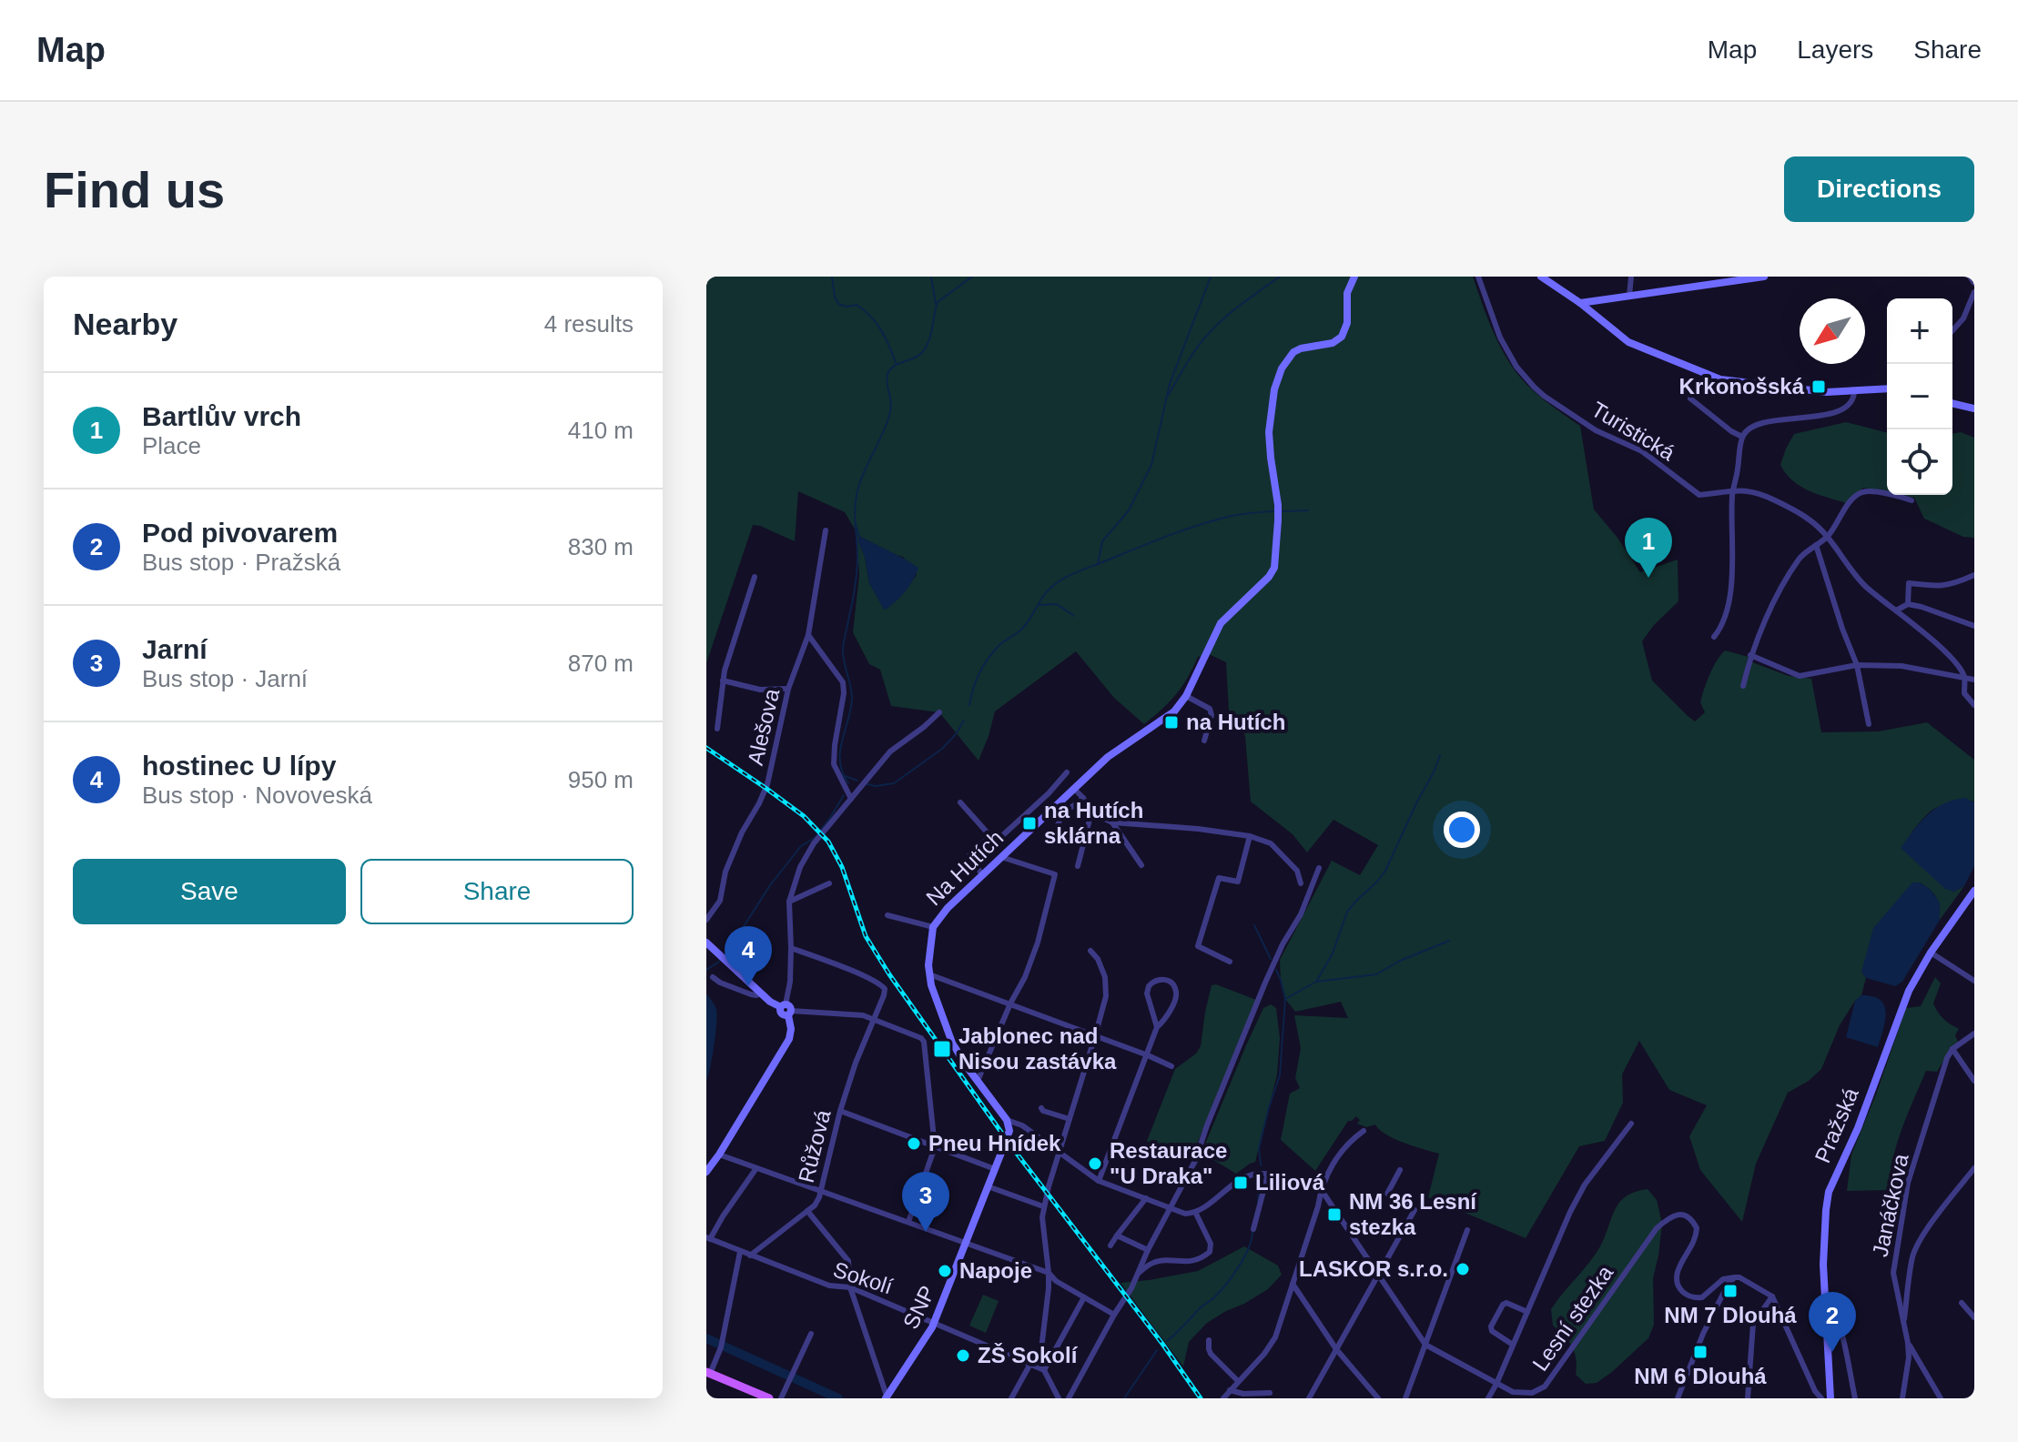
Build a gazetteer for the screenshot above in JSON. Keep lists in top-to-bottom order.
{
  "streets": {
    "street": [
      "Turistická",
      "Alešova",
      "Na Hutích",
      "Pražská",
      "Růžová",
      "Janáčkova",
      "Sokolí",
      "SNP",
      "Lesní stezka"
    ]
  },
  "crossings": [
    ["Na Hutích", "SNP"],
    ["Růžová", "Sokolí"],
    ["Růžová", "SNP"],
    ["Sokolí", "SNP"]
  ],
  "places": {
    "transit": [
      "Krkonošská",
      "na Hutích",
      "na Hutích sklárna",
      "Jablonec nad Nisou zastávka",
      "Liliová",
      "NM 36 Lesní stezka",
      "NM 7 Dlouhá",
      "NM 6 Dlouhá"
    ],
    "other": [
      "Pneu Hnídek",
      "Restaurace \"U Draka\"",
      "LASKOR s.r.o.",
      "Napoje",
      "ZŠ Sokolí"
    ]
  },
  "north": "bottom left",
  "page": {
    "header": "Map",
    "nav": ["Map", "Layers", "Share"],
    "buttons": [
      "Directions",
      ["Save", "Share"]
    ],
    "title": "Find us",
    "heading": ["Nearby", "4 results"],
    "map_buttons": ["+", "−"],
    "list": [
      {
        "mark": "1",
        "name": "Bartlův vrch",
        "note": "Place",
        "value": "410 m"
      },
      {
        "mark": "2",
        "name": "Pod pivovarem",
        "note": "Bus stop · Pražská",
        "value": "830 m"
      },
      {
        "mark": "3",
        "name": "Jarní",
        "note": "Bus stop · Jarní",
        "value": "870 m"
      },
      {
        "mark": "4",
        "name": "hostinec U lípy",
        "note": "Bus stop · Novoveská",
        "value": "950 m"
      }
    ],
    "pins": [
      "1",
      "4",
      "3",
      "2"
    ]
  }
}
